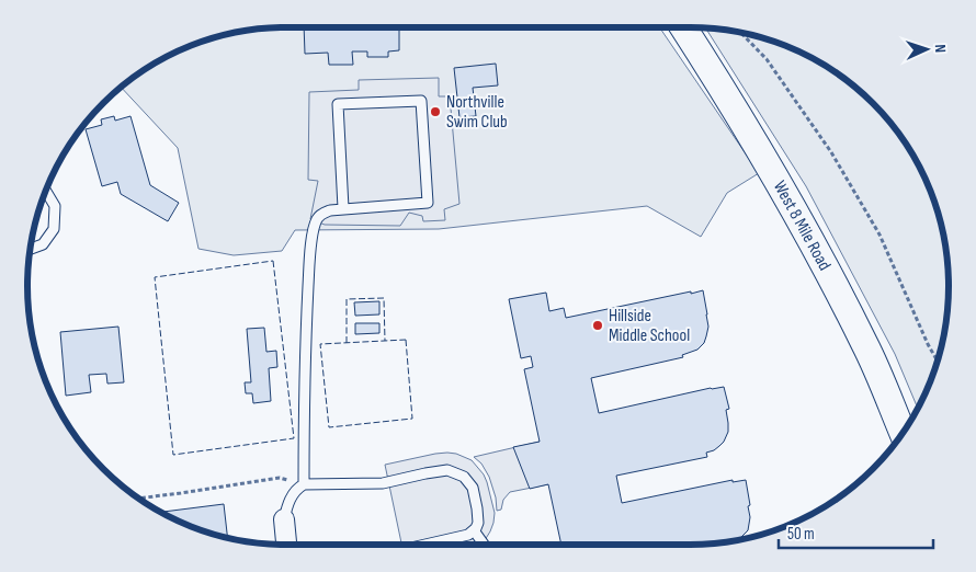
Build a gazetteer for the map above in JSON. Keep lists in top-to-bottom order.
{
  "streets": {
    "main road": ["West 8 Mile Road"]
  },
  "places": ["Northville Swim Club", "Hillside Middle School"],
  "scale_bar": "50 m",
  "north": "right"
}
